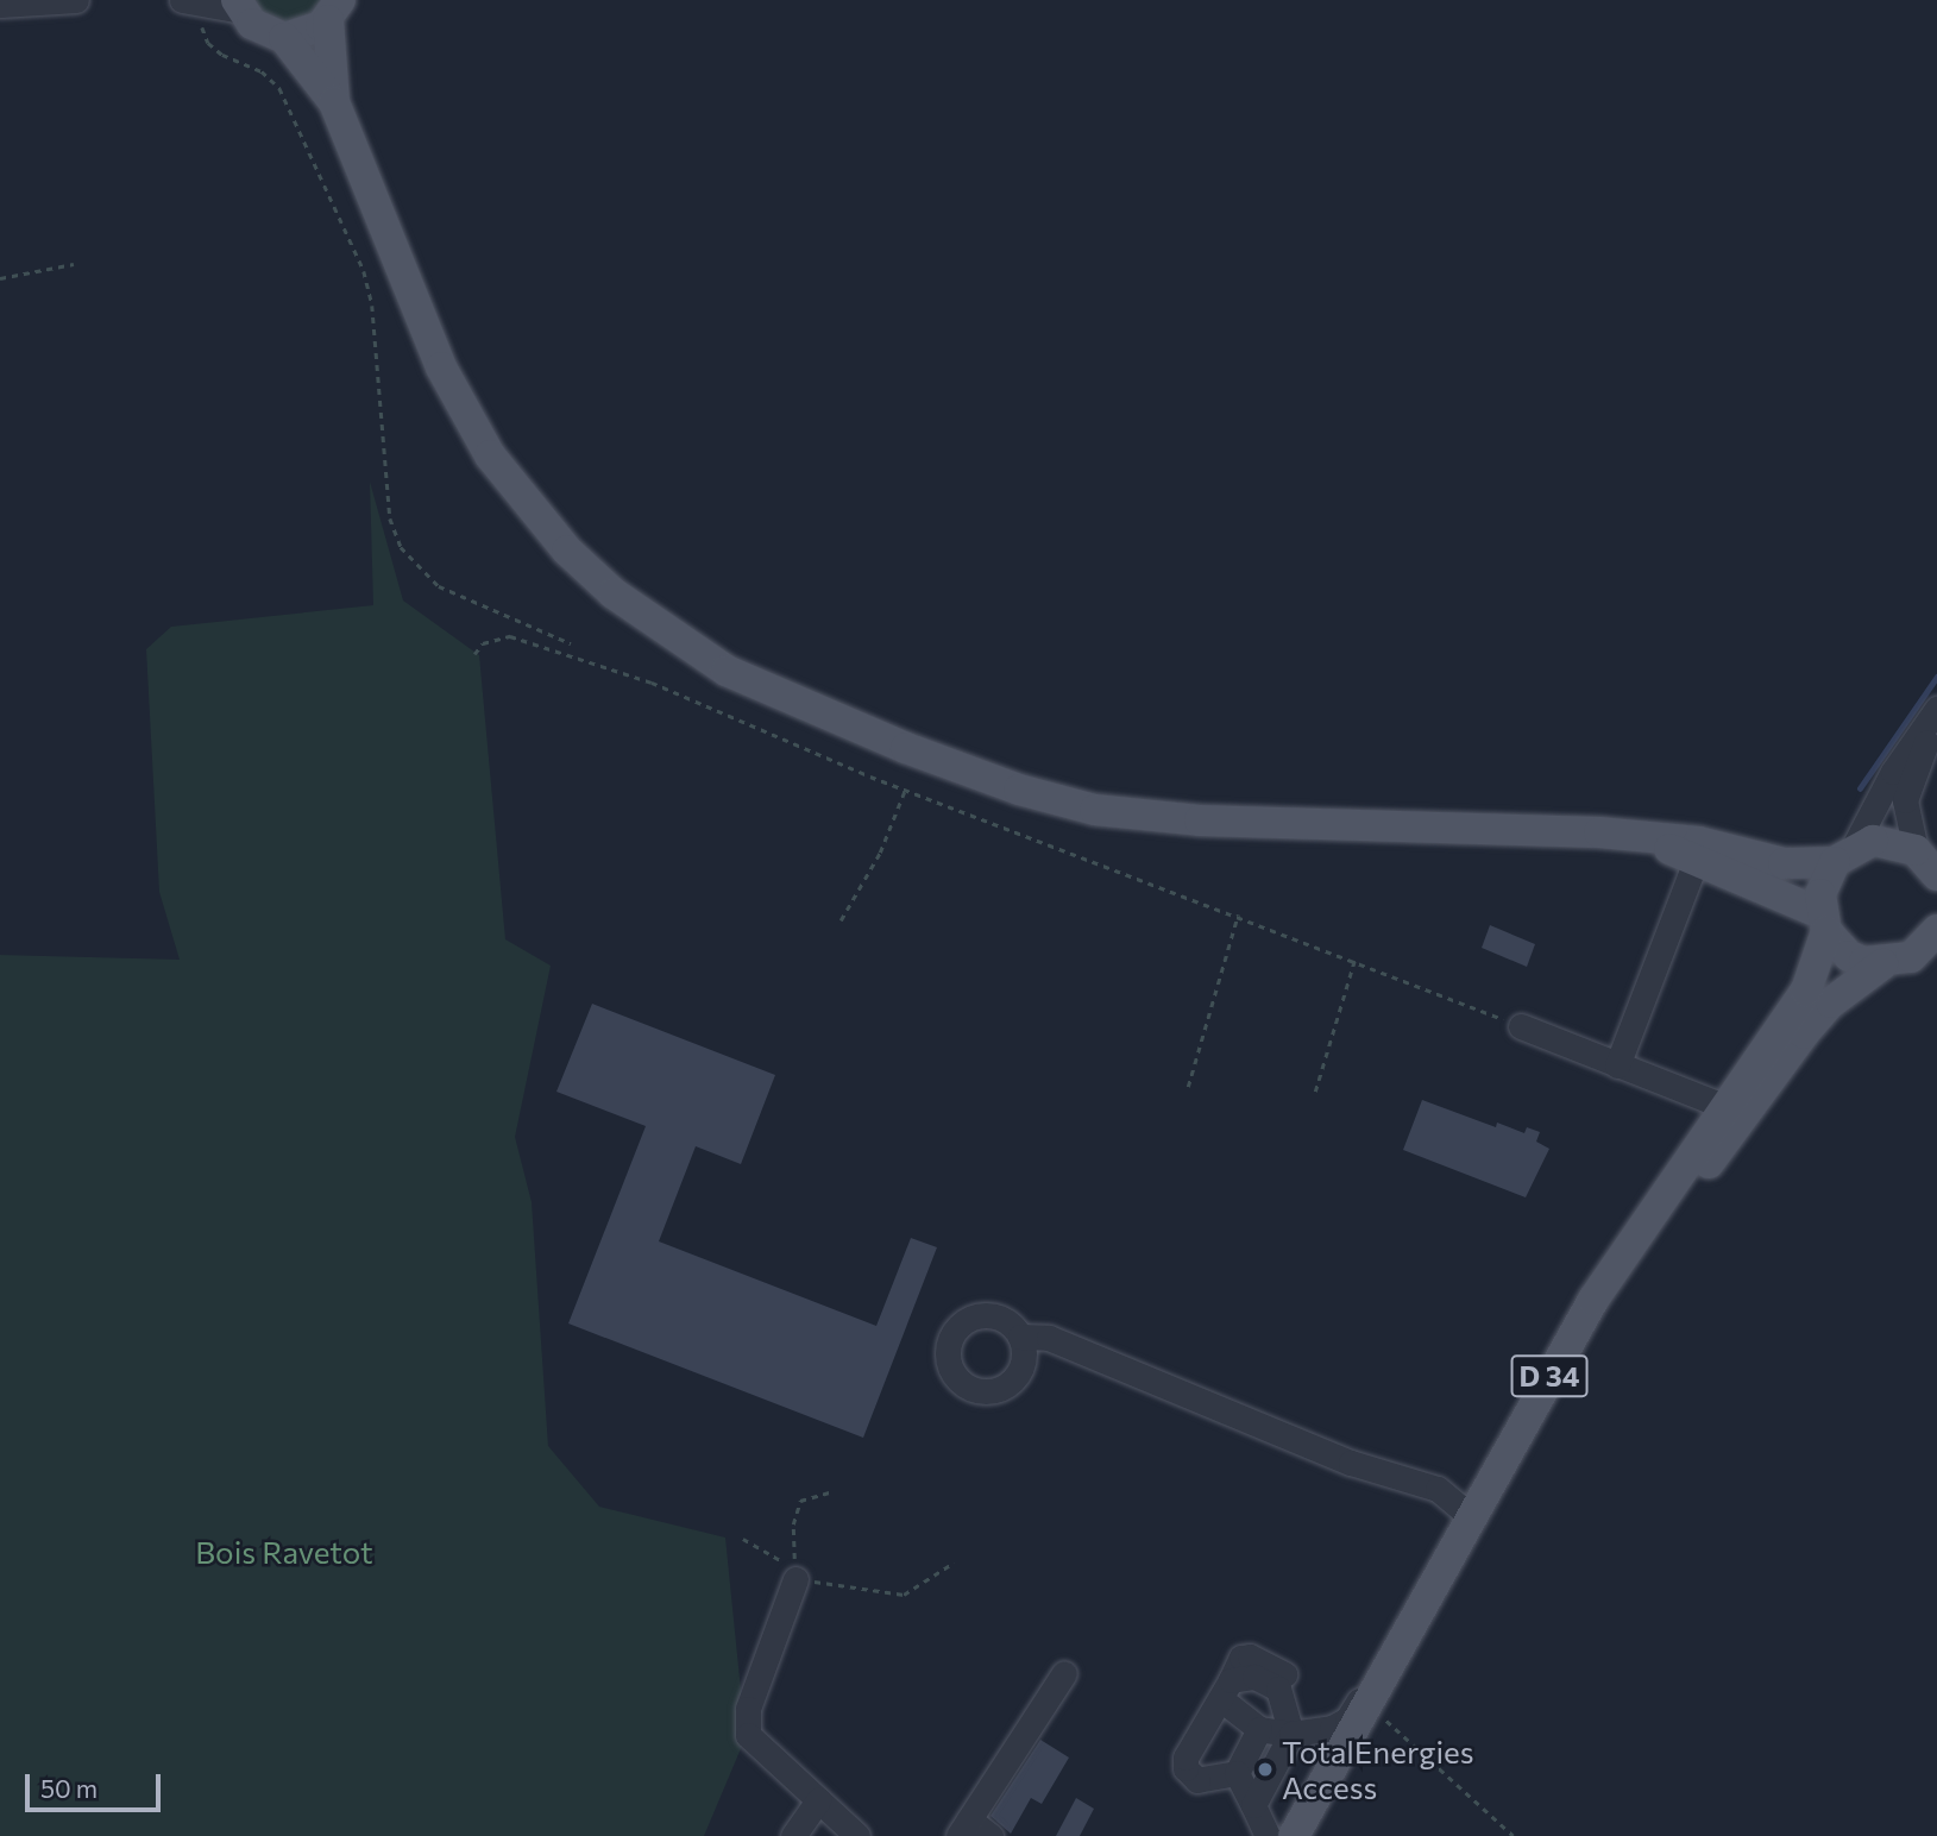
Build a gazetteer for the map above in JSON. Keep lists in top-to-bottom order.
{
  "streets": {
    "main road": ["D 34"]
  },
  "parks": ["Bois Ravetot"],
  "places": ["TotalEnergies Access"],
  "scale_bar": "50 m"
}
